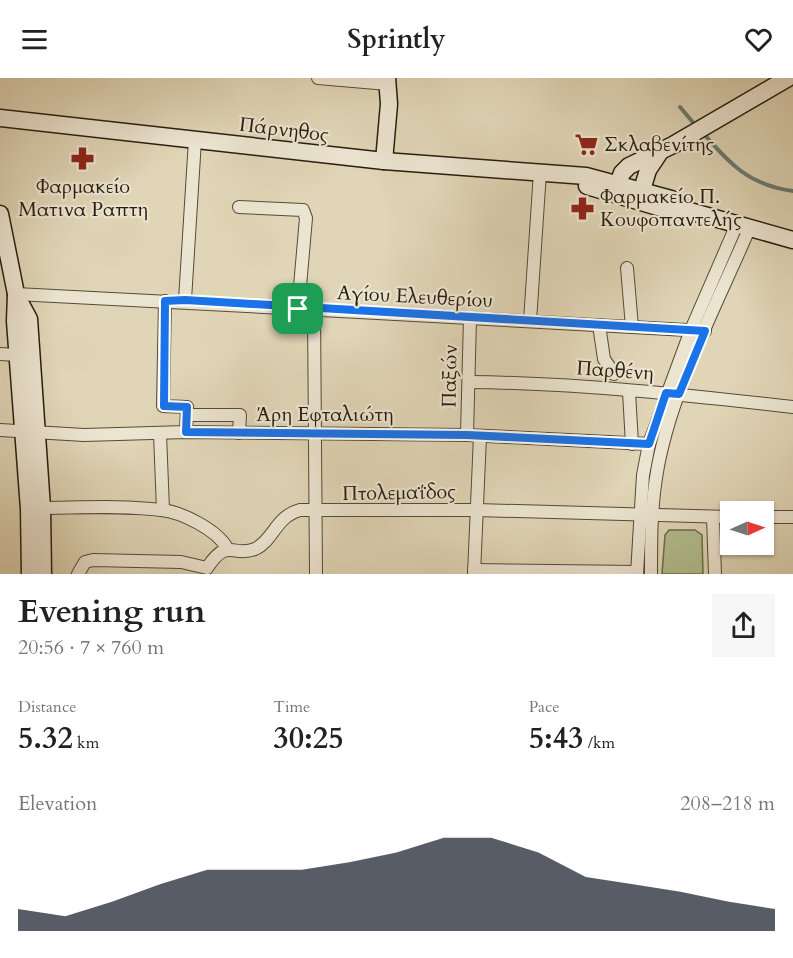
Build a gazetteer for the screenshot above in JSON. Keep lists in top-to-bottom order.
{
  "streets": {
    "main road": ["Πάρνηθος"],
    "street": [
      "Αγίου Ελευθερίου",
      "Παρθένη",
      "Παξών",
      "Άρη Εφταλιώτη",
      "Πτολεμαΐδος"
    ]
  },
  "crossings": [
    ["Αγίου Ελευθερίου", "Παξών"],
    ["Παρθένη", "Παξών"],
    ["Παξών", "Άρη Εφταλιώτη"],
    ["Παξών", "Πτολεμαΐδος"]
  ],
  "places": {
    "supermarket": ["Σκλαβενίτης"],
    "pharmacy": ["Φαρμακείο Ματινα Ραπτη", "Φαρμακείο Π. Κουφοπαντελής"]
  },
  "north": "right",
  "page": {
    "header": "Sprintly",
    "heading": ["Evening run", "20:56 · 7 × 760 m"],
    "stats": [
      ["Distance", "5.32 km"],
      ["Time", "30:25"],
      ["Pace", "5:43 /km"]
    ],
    "chart": ["Elevation", "208–218 m"]
  }
}
